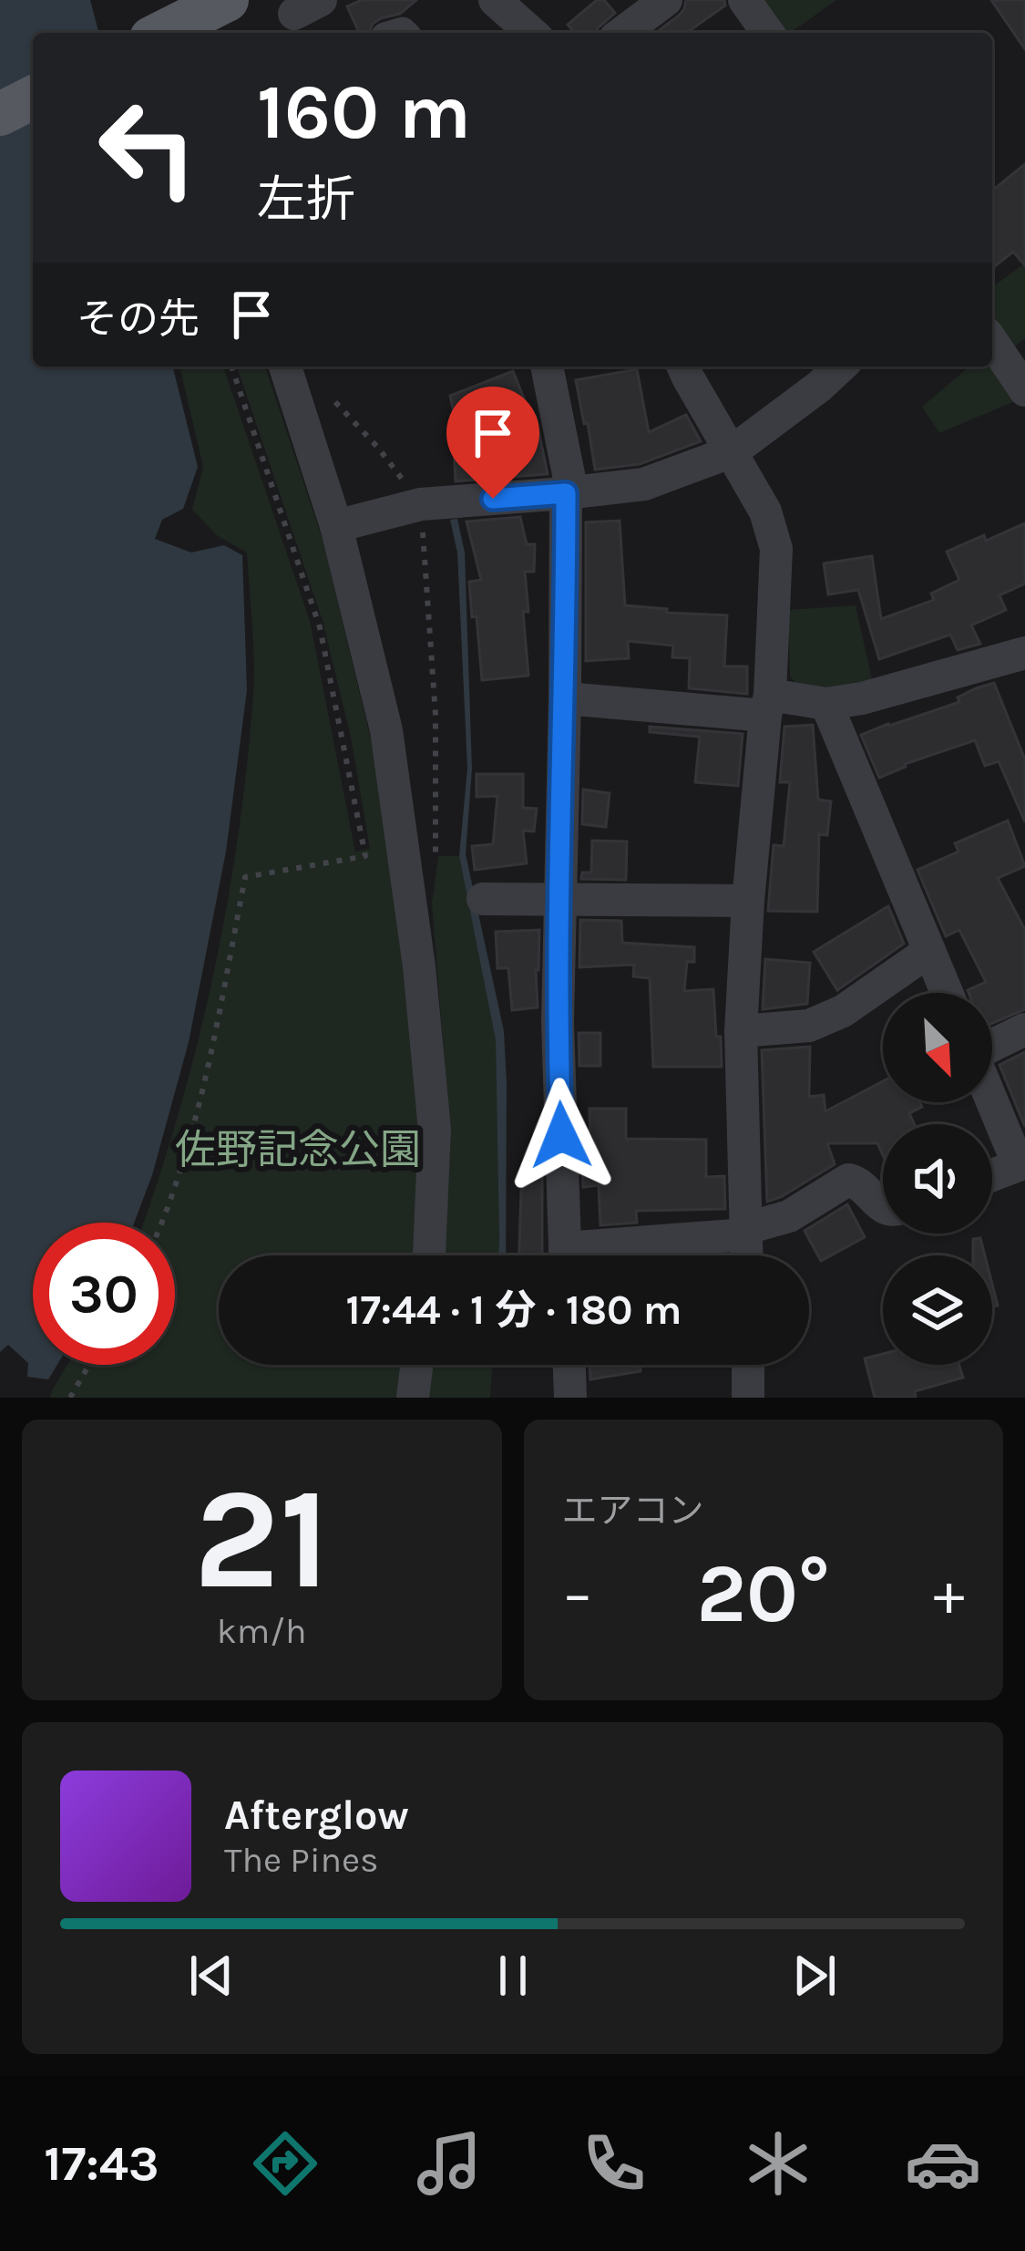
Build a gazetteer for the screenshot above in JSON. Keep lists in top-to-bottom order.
{
  "parks": ["佐野記念公園"],
  "north": "bottom right",
  "page": {
    "turn": ["160 m", "左折"],
    "then": "その先",
    "limit": "30",
    "trip": "17:44 · 1 分 · 180 m",
    "tile": [
      ["21", "km/h"],
      "エアコン"
    ],
    "heat": ["−", "20°", "+"],
    "song": ["Afterglow", "The Pines"],
    "tabs": "17:43"
  }
}
